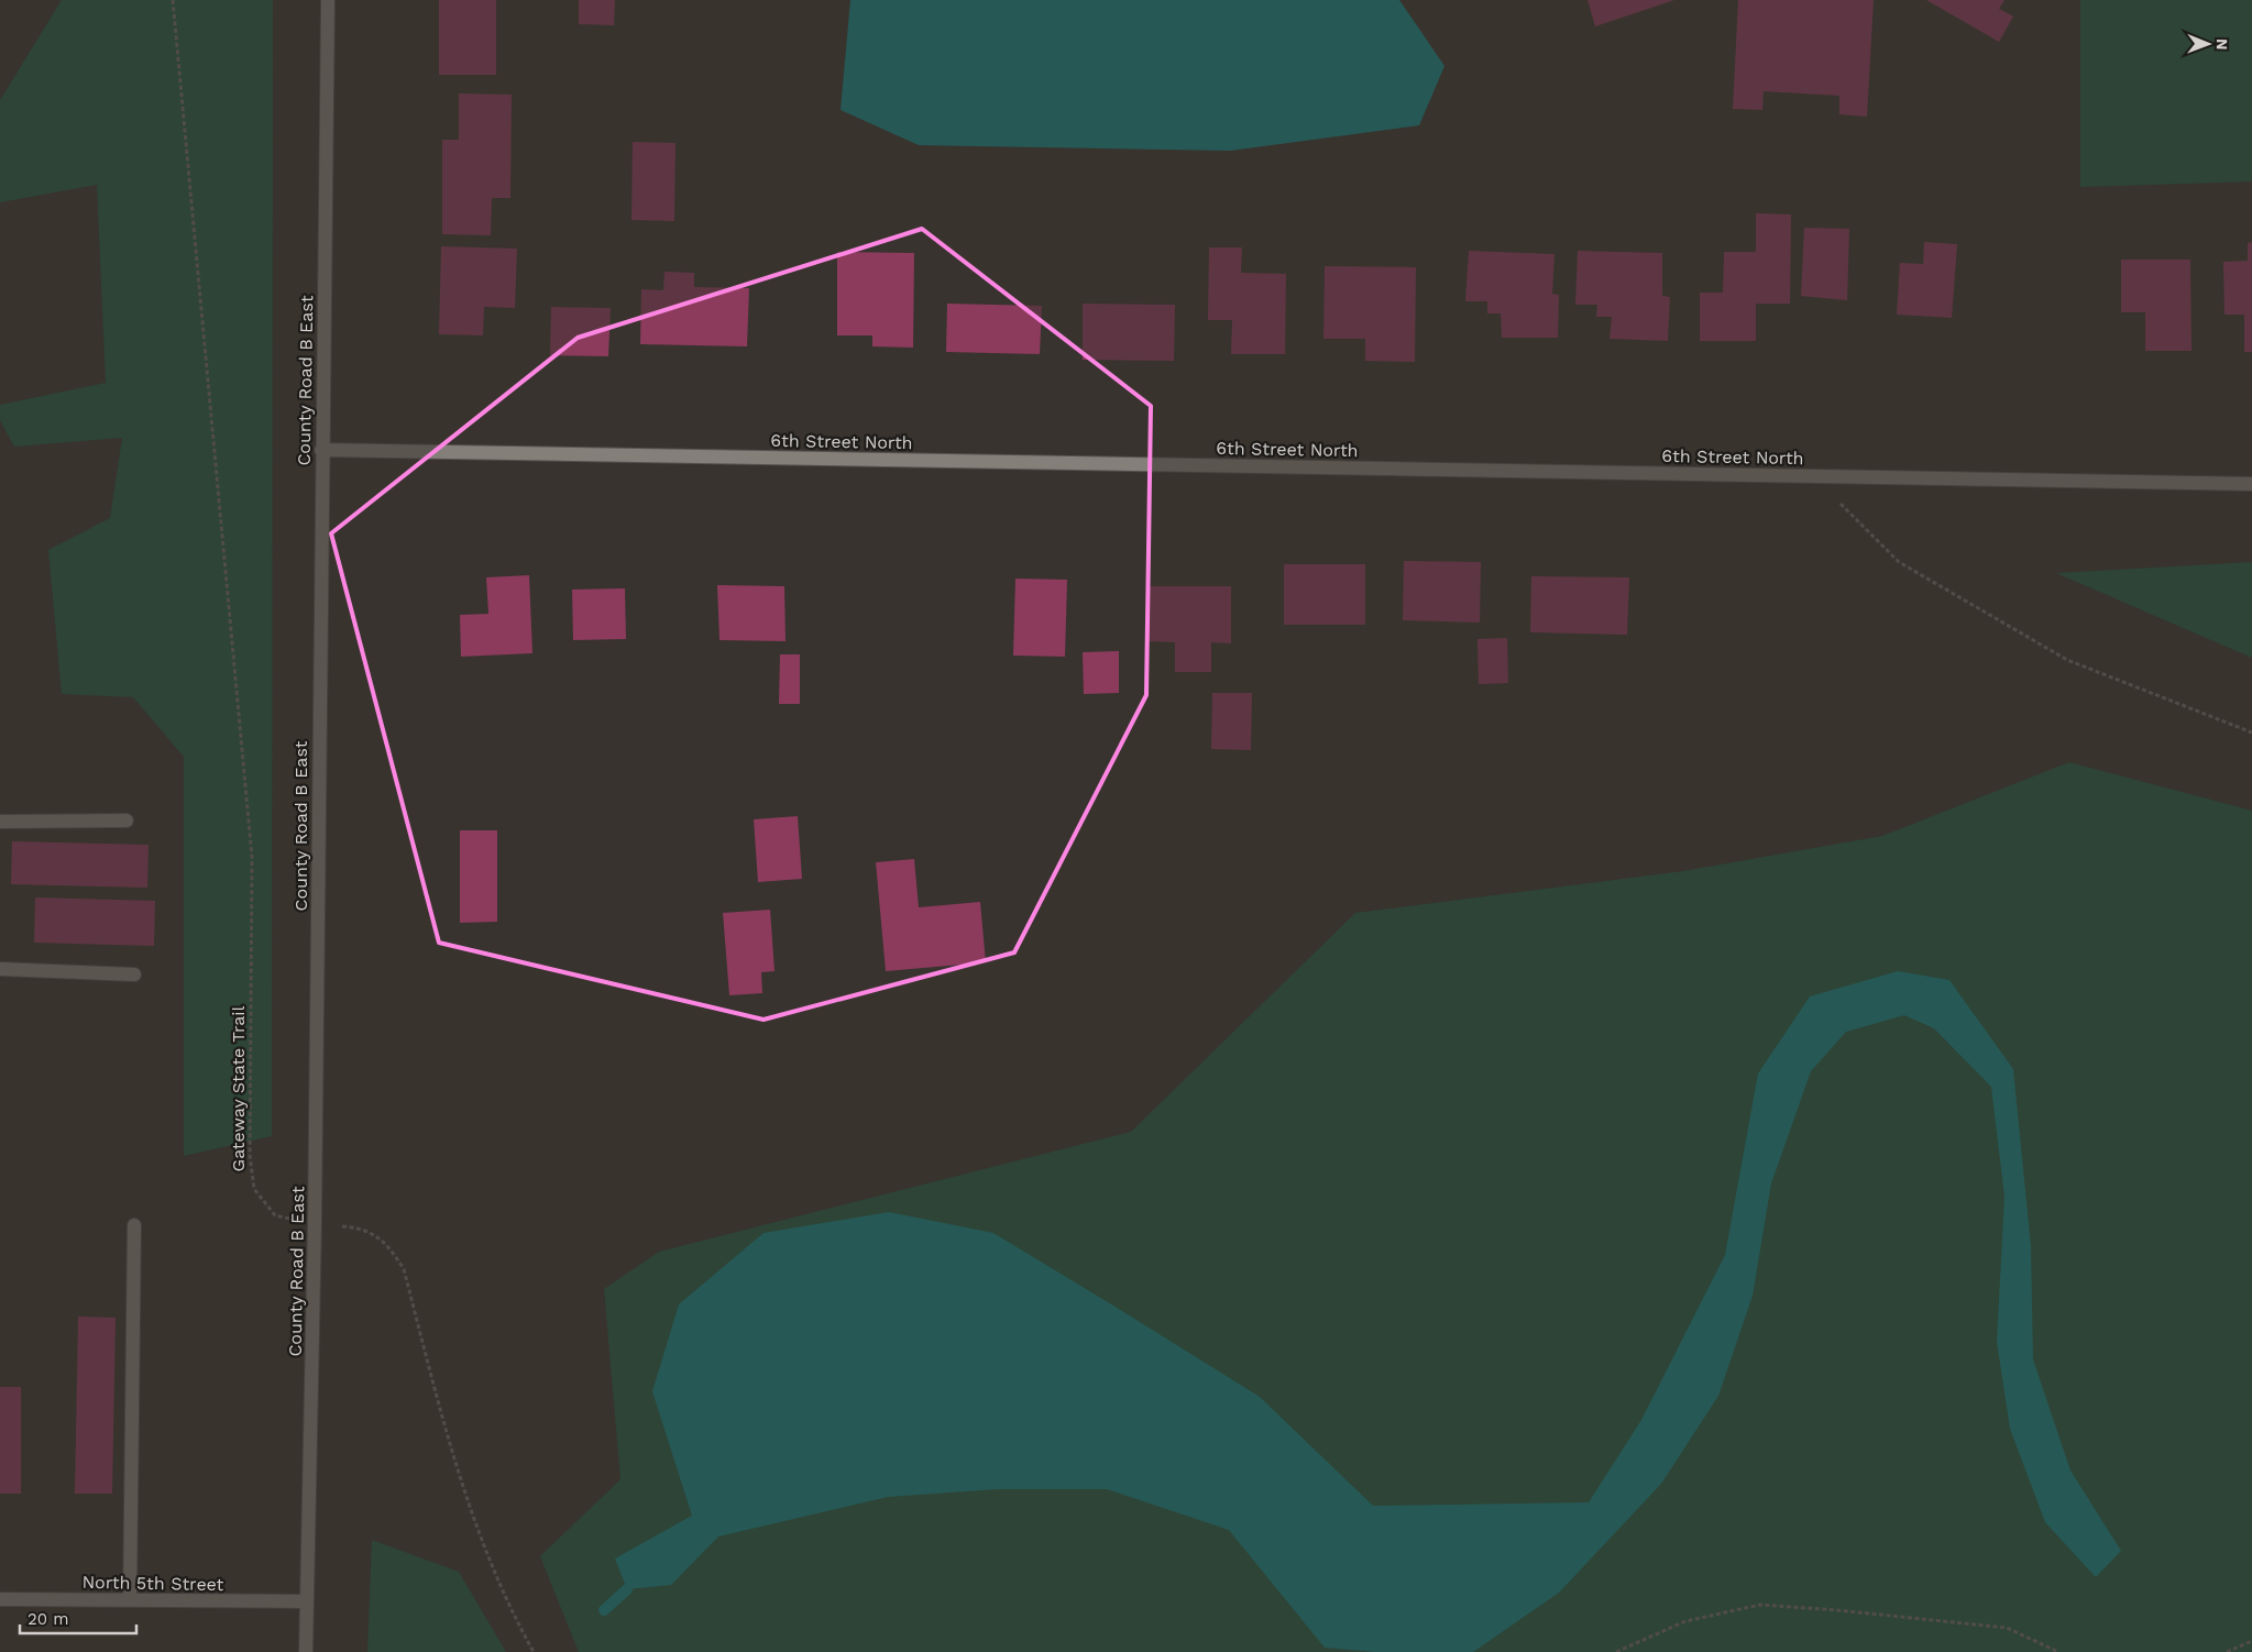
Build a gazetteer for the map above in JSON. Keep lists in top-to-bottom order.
{
  "streets": {
    "street": ["County Road B East", "6th Street North", "North 5th Street"],
    "path": ["Gateway State Trail"]
  },
  "crossings": [
    ["County Road B East", "6th Street North"],
    ["County Road B East", "Gateway State Trail"],
    ["County Road B East", "North 5th Street"]
  ],
  "scale_bar": "20 m",
  "north": "right"
}
